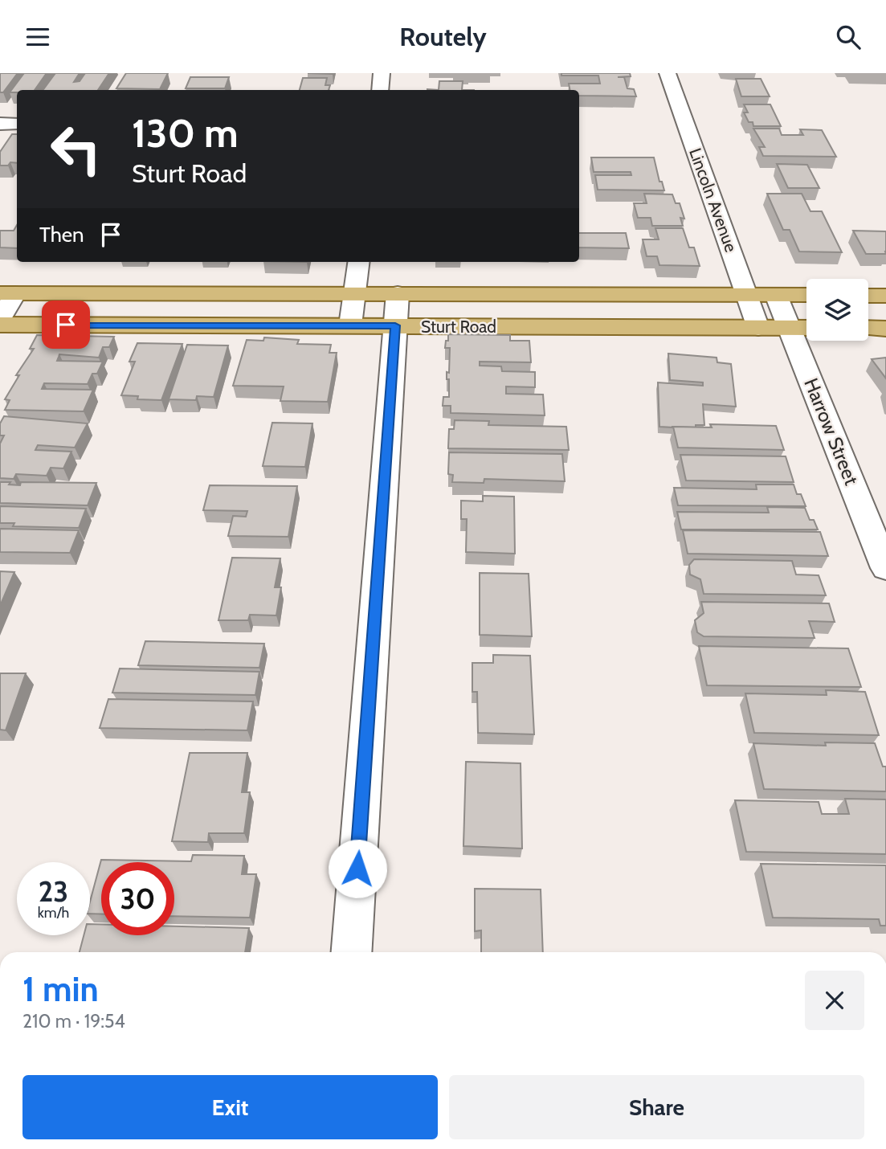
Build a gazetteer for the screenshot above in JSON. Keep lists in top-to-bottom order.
{
  "streets": {
    "main road": ["Sturt Road"],
    "street": ["Lincoln Avenue", "Harrow Street"]
  },
  "crossings": [
    ["Lincoln Avenue", "Sturt Road"],
    ["Sturt Road", "Harrow Street"]
  ],
  "page": {
    "header": "Routely",
    "turn": ["130 m", "Sturt Road"],
    "then": "Then",
    "speed": "23 km/h",
    "limit": "30",
    "heading": ["1 min", "210 m · 19:54"],
    "buttons": ["Exit", "Share"]
  }
}
